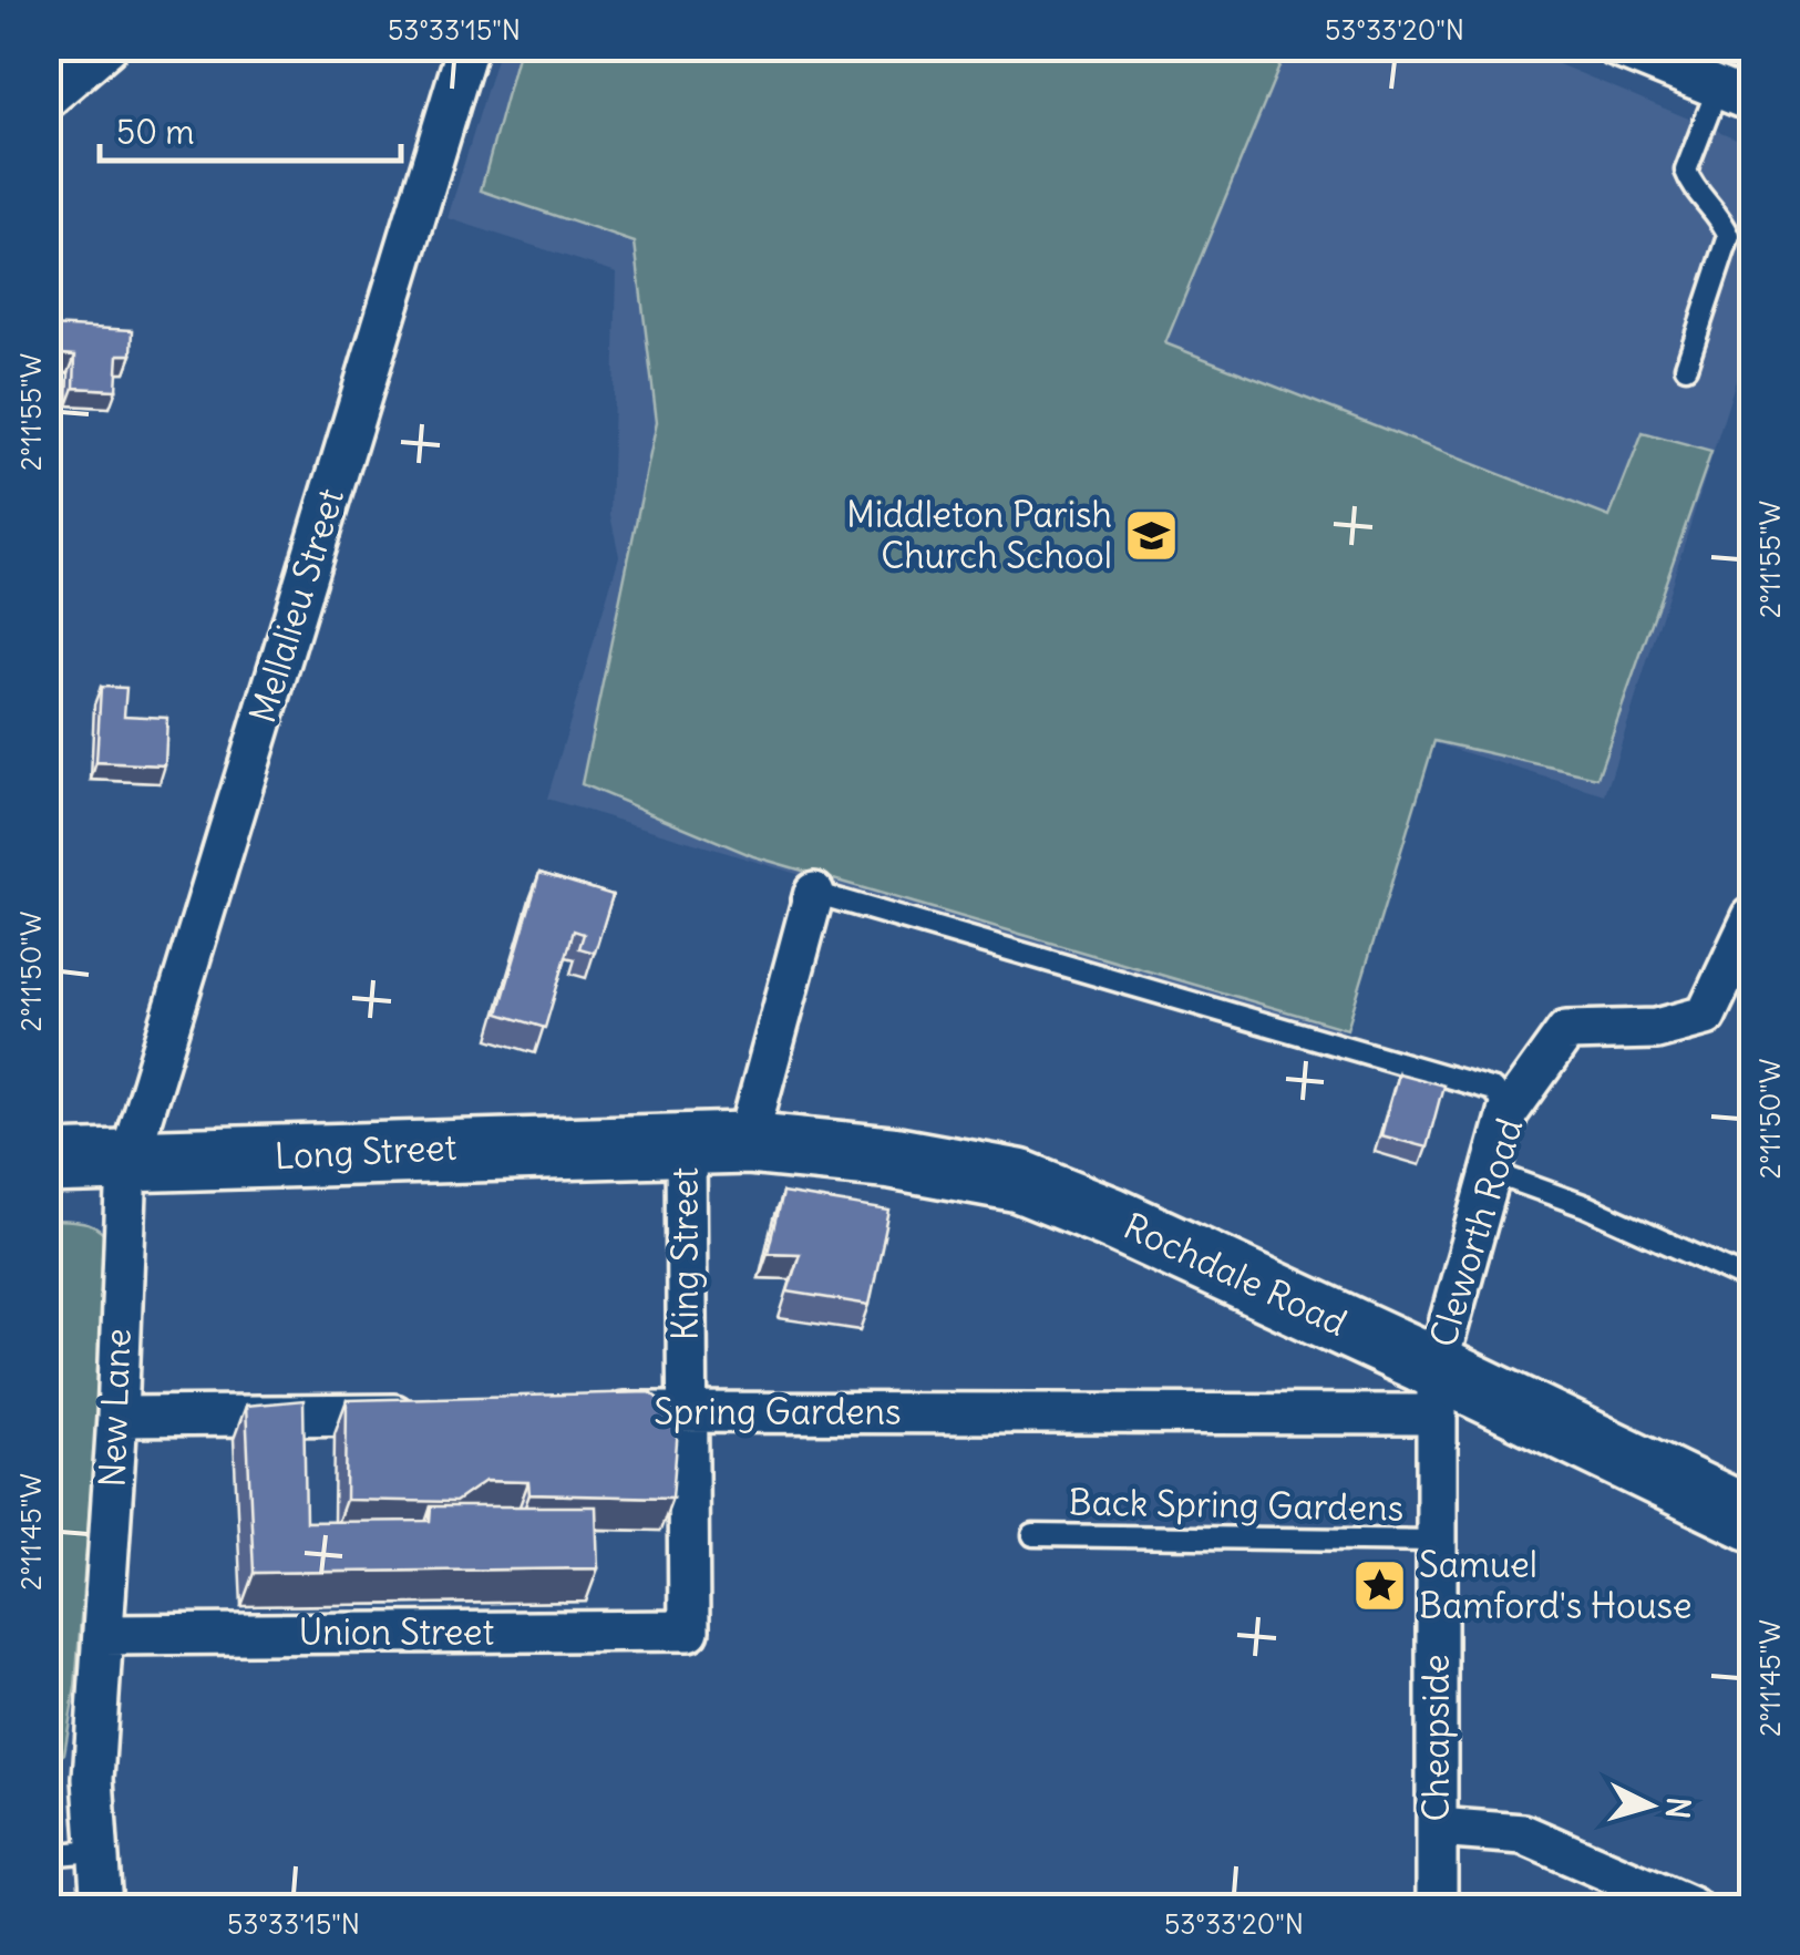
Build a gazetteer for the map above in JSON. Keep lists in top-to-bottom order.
{
  "streets": {
    "main road": ["Long Street", "Rochdale Road"],
    "street": [
      "Mellalieu Street",
      "Cleworth Road",
      "King Street",
      "New Lane",
      "Spring Gardens",
      "Union Street",
      "Cheapside"
    ],
    "lane": ["Back Spring Gardens"]
  },
  "crossings": [
    ["Mellalieu Street", "Long Street"],
    ["Mellalieu Street", "New Lane"],
    ["Long Street", "King Street"],
    ["Long Street", "Rochdale Road"],
    ["Long Street", "New Lane"],
    ["Cleworth Road", "Rochdale Road"],
    ["Cleworth Road", "Spring Gardens"],
    ["Cleworth Road", "Cheapside"],
    ["King Street", "Rochdale Road"],
    ["King Street", "Spring Gardens"],
    ["King Street", "Union Street"],
    ["Rochdale Road", "Spring Gardens"],
    ["Rochdale Road", "Cheapside"],
    ["New Lane", "Union Street"],
    ["Spring Gardens", "Cheapside"],
    ["Back Spring Gardens", "Cheapside"]
  ],
  "places": {
    "school or university": ["Middleton Parish Church School"],
    "place": ["Samuel Bamford's House"]
  },
  "scale_bar": "50 m",
  "north": "right",
  "coordinates": [
    "53°33'15\"N",
    "53°33'20\"N",
    "2°11'55\"W",
    "2°11'50\"W",
    "2°11'45\"W"
  ]
}
